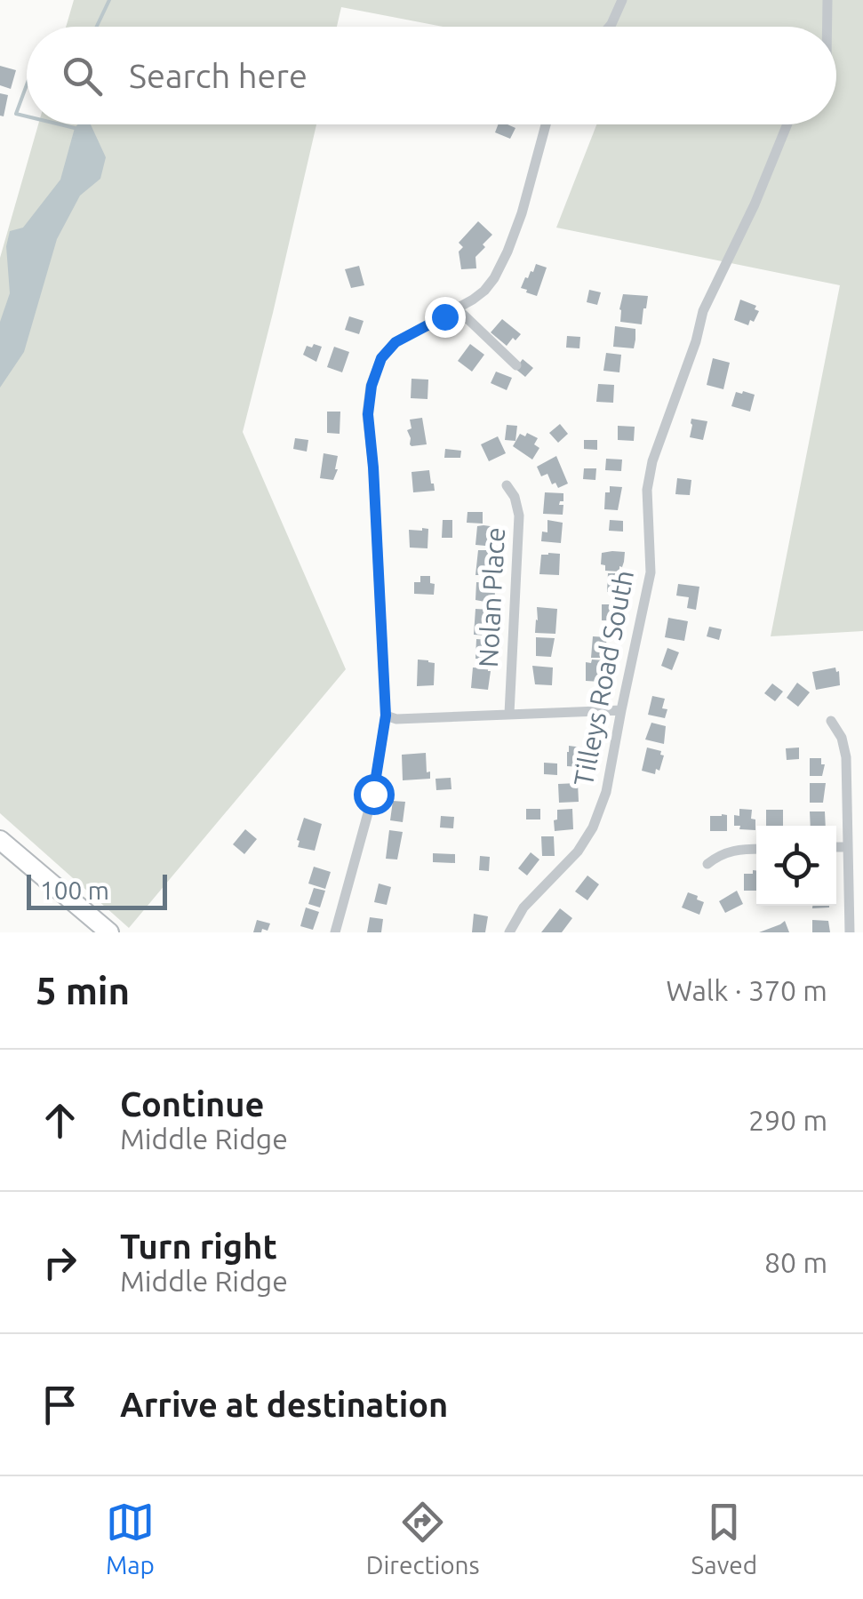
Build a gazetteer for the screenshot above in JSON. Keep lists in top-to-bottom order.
{
  "streets": {
    "street": ["Nolan Place", "Tilleys Road South"]
  },
  "scale_bar": "100 m",
  "page": {
    "search": "Search here",
    "scale": "100 m",
    "heading": ["5 min", "Walk · 370 m"],
    "list": [
      ["Continue", "Middle Ridge", "290 m"],
      ["Turn right", "Middle Ridge", "80 m"],
      "Arrive at destination"
    ],
    "nav": ["Map", "Directions", "Saved"]
  }
}
